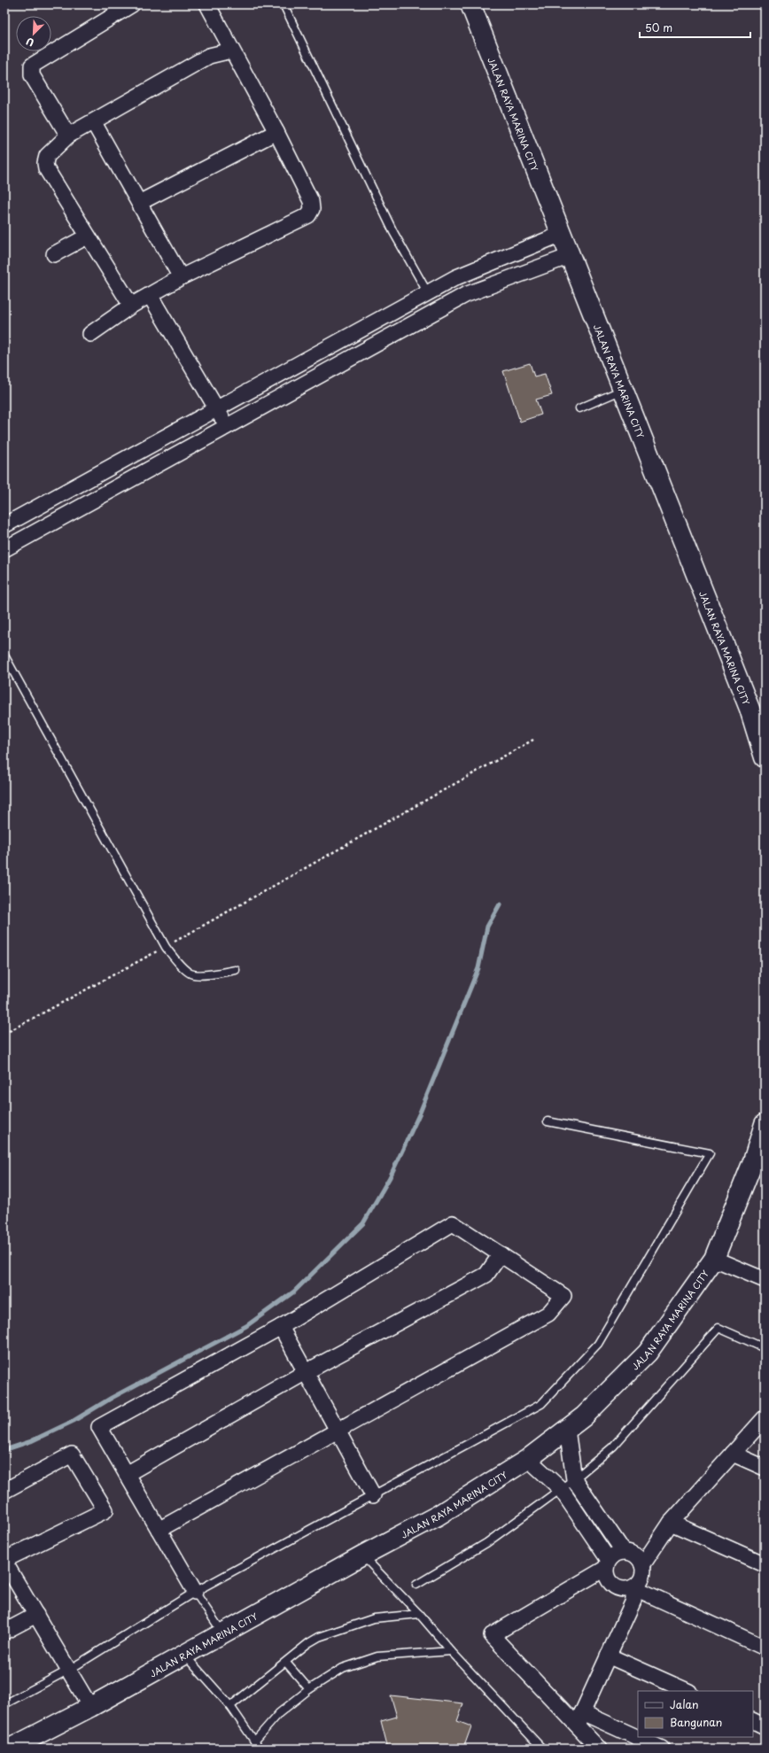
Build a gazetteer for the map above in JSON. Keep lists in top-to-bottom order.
{
  "streets": {
    "main road": ["JALAN RAYA MARINA CITY"]
  },
  "legend": ["Jalan", "Bangunan"],
  "scale_bar": "50 m",
  "north": "bottom left"
}
